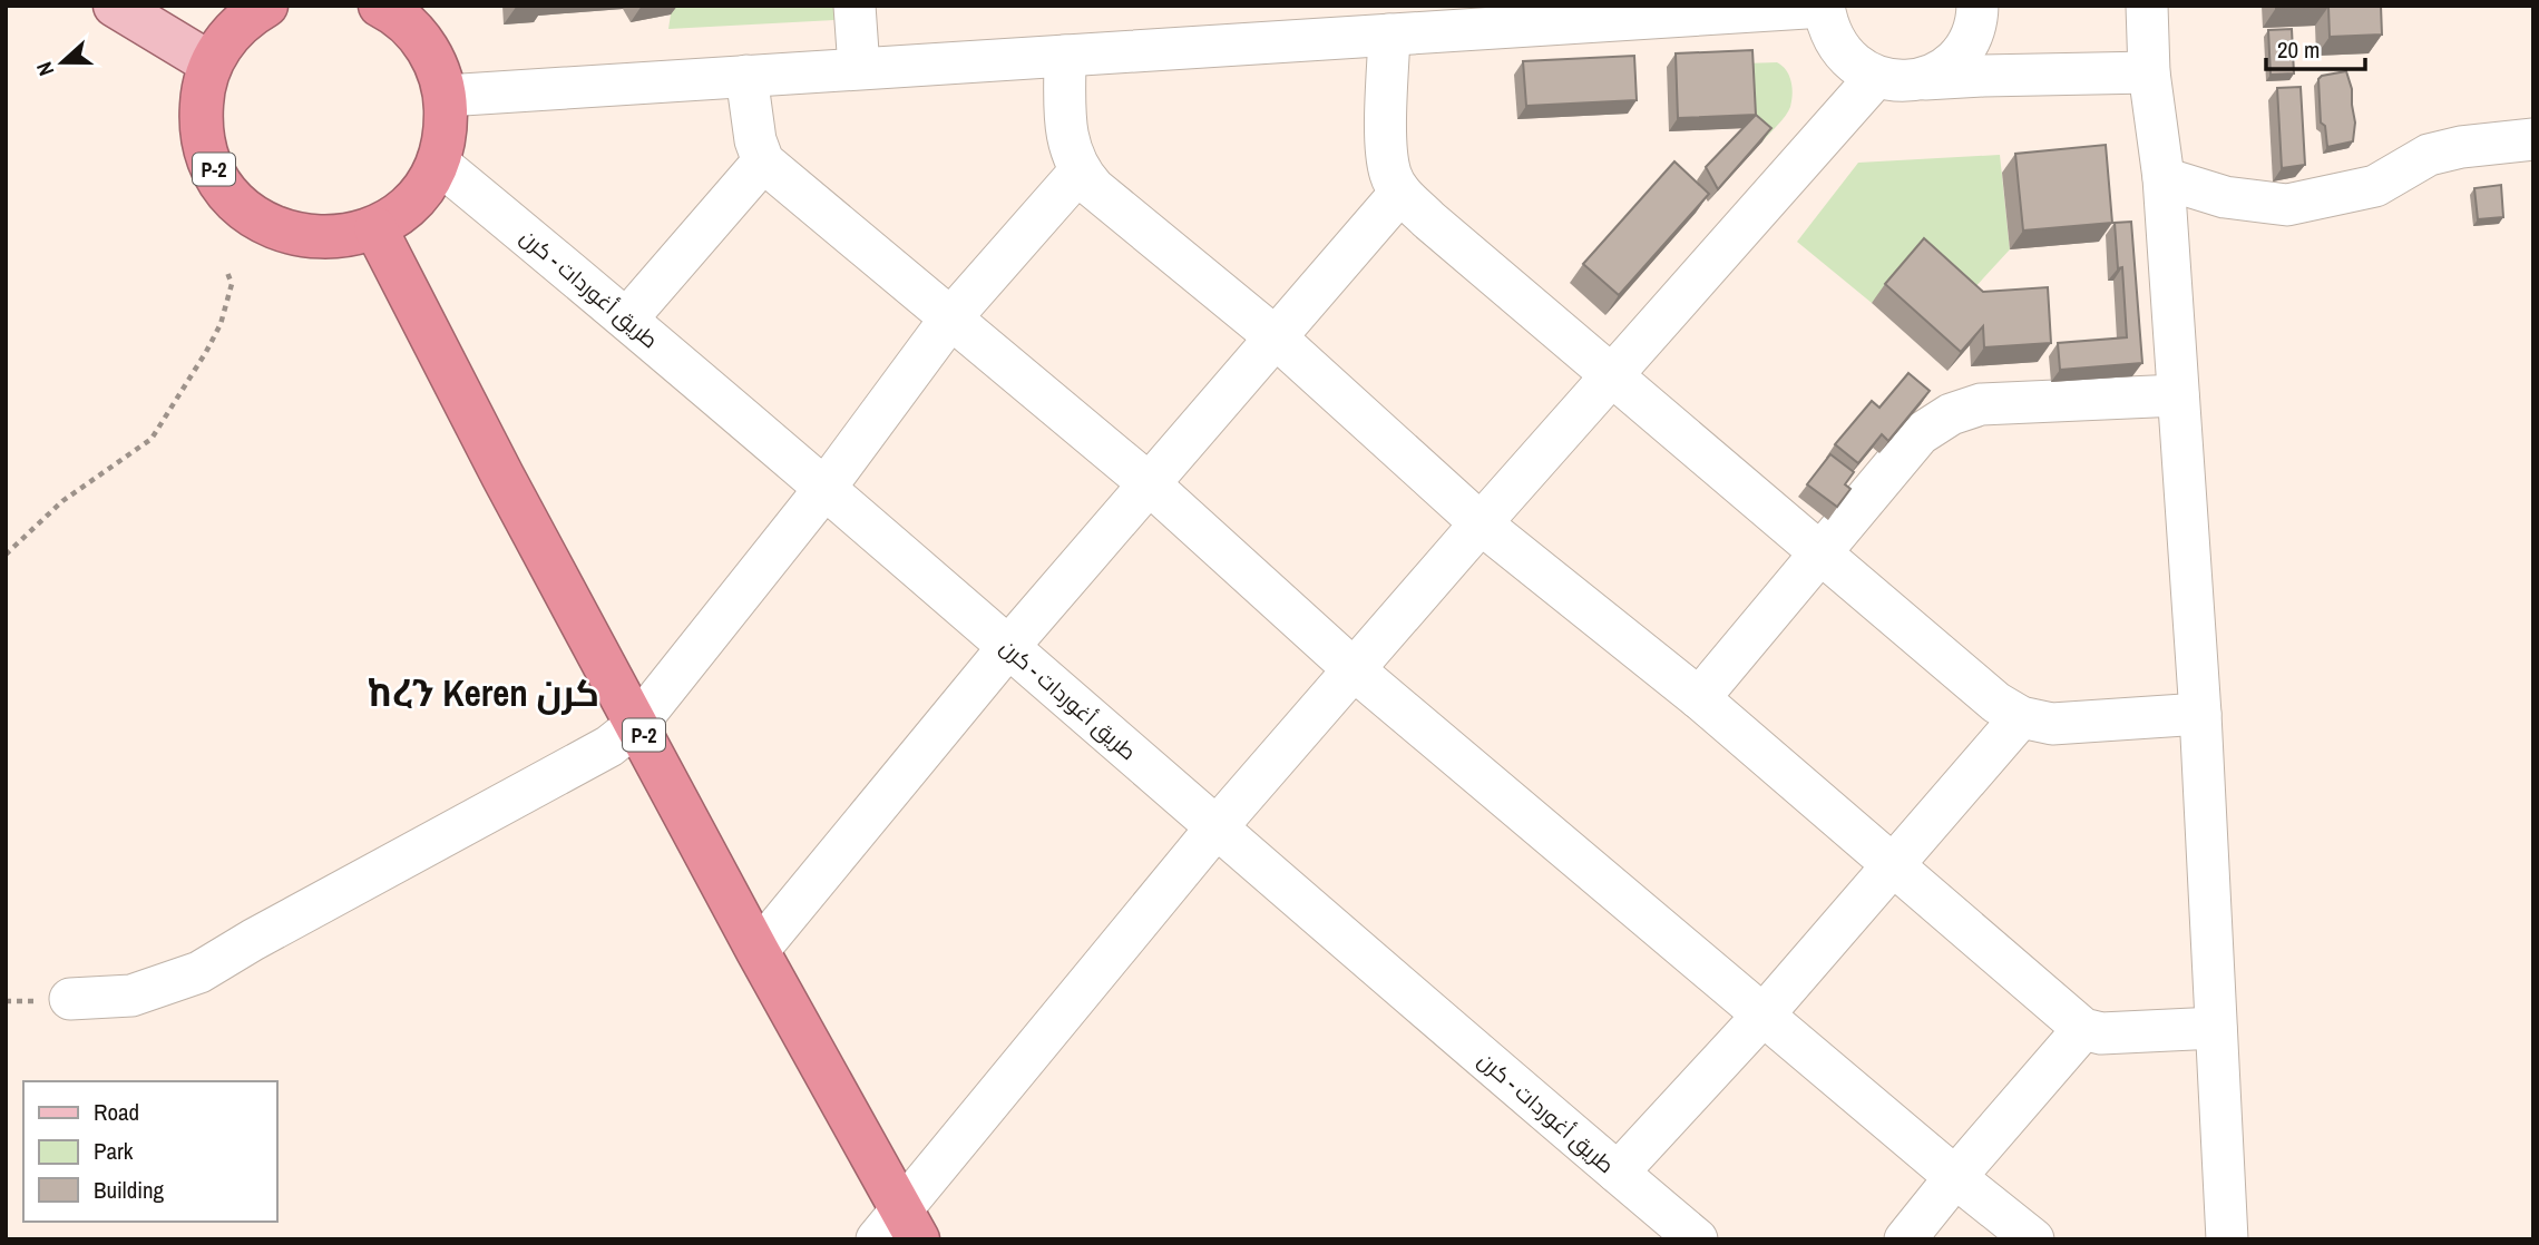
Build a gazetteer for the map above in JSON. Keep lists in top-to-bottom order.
{
  "streets": {
    "highway": ["P-2"],
    "street": ["طريق أغوردات - كرن"]
  },
  "crossings": [
    ["P-2", "طريق أغوردات - كرن"]
  ],
  "districts": ["ከረን Keren كرن"],
  "legend": ["Road", "Park", "Building"],
  "scale_bar": "20 m",
  "north": "left"
}
